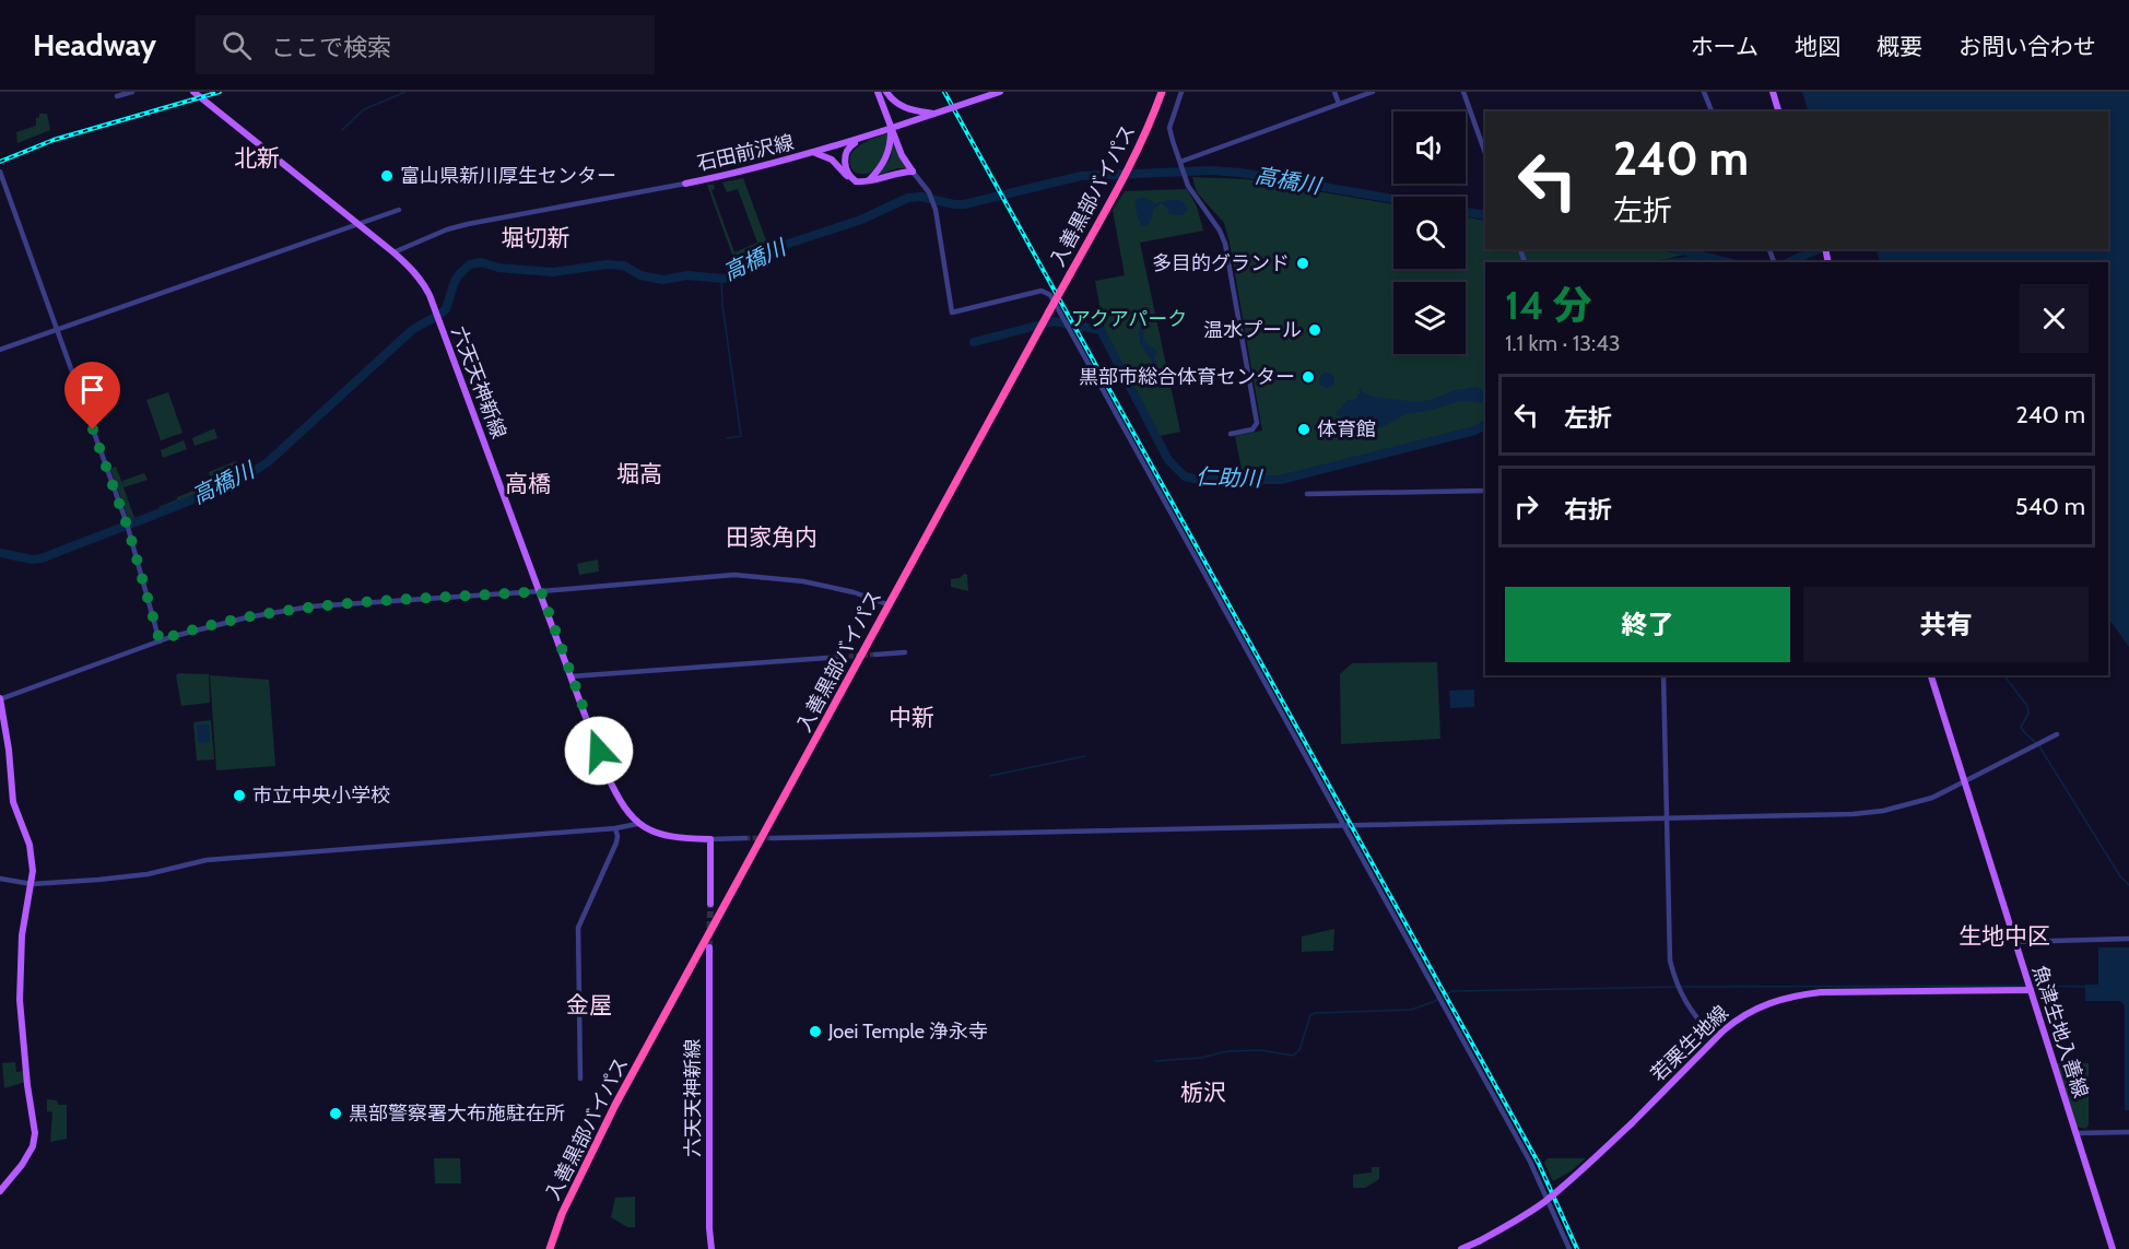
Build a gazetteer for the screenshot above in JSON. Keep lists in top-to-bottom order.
{
  "streets": {
    "highway": ["入善黒部バイパス"],
    "main road": [
      "石田前沢線",
      "六天天神新線",
      "魚津生地入善線",
      "若栗生地線"
    ]
  },
  "crossings": [
    ["魚津生地入善線", "若栗生地線"]
  ],
  "districts": [
    "北新",
    "堀切新",
    "堀高",
    "高橋",
    "田家角内",
    "中新",
    "生地中区",
    "金屋",
    "栃沢"
  ],
  "water": ["高橋川", "仁助川"],
  "parks": ["アクアパーク"],
  "places": [
    "富山県新川厚生センター",
    "多目的グランド",
    "温水プール",
    "黒部市総合体育センター",
    "体育館",
    "市立中央小学校",
    "Joei Temple 浄永寺",
    "黒部警察署大布施駐在所"
  ],
  "page": {
    "header": "Headway",
    "search": "ここで検索",
    "nav": [
      "ホーム",
      "地図",
      "概要",
      "お問い合わせ"
    ],
    "turn": ["240 m", "左折"],
    "heading": ["14 分", "1.1 km · 13:43"],
    "list": [
      {
        "name": "左折",
        "value": "240 m"
      },
      {
        "name": "右折",
        "value": "540 m"
      }
    ],
    "buttons": ["終了", "共有"]
  }
}
